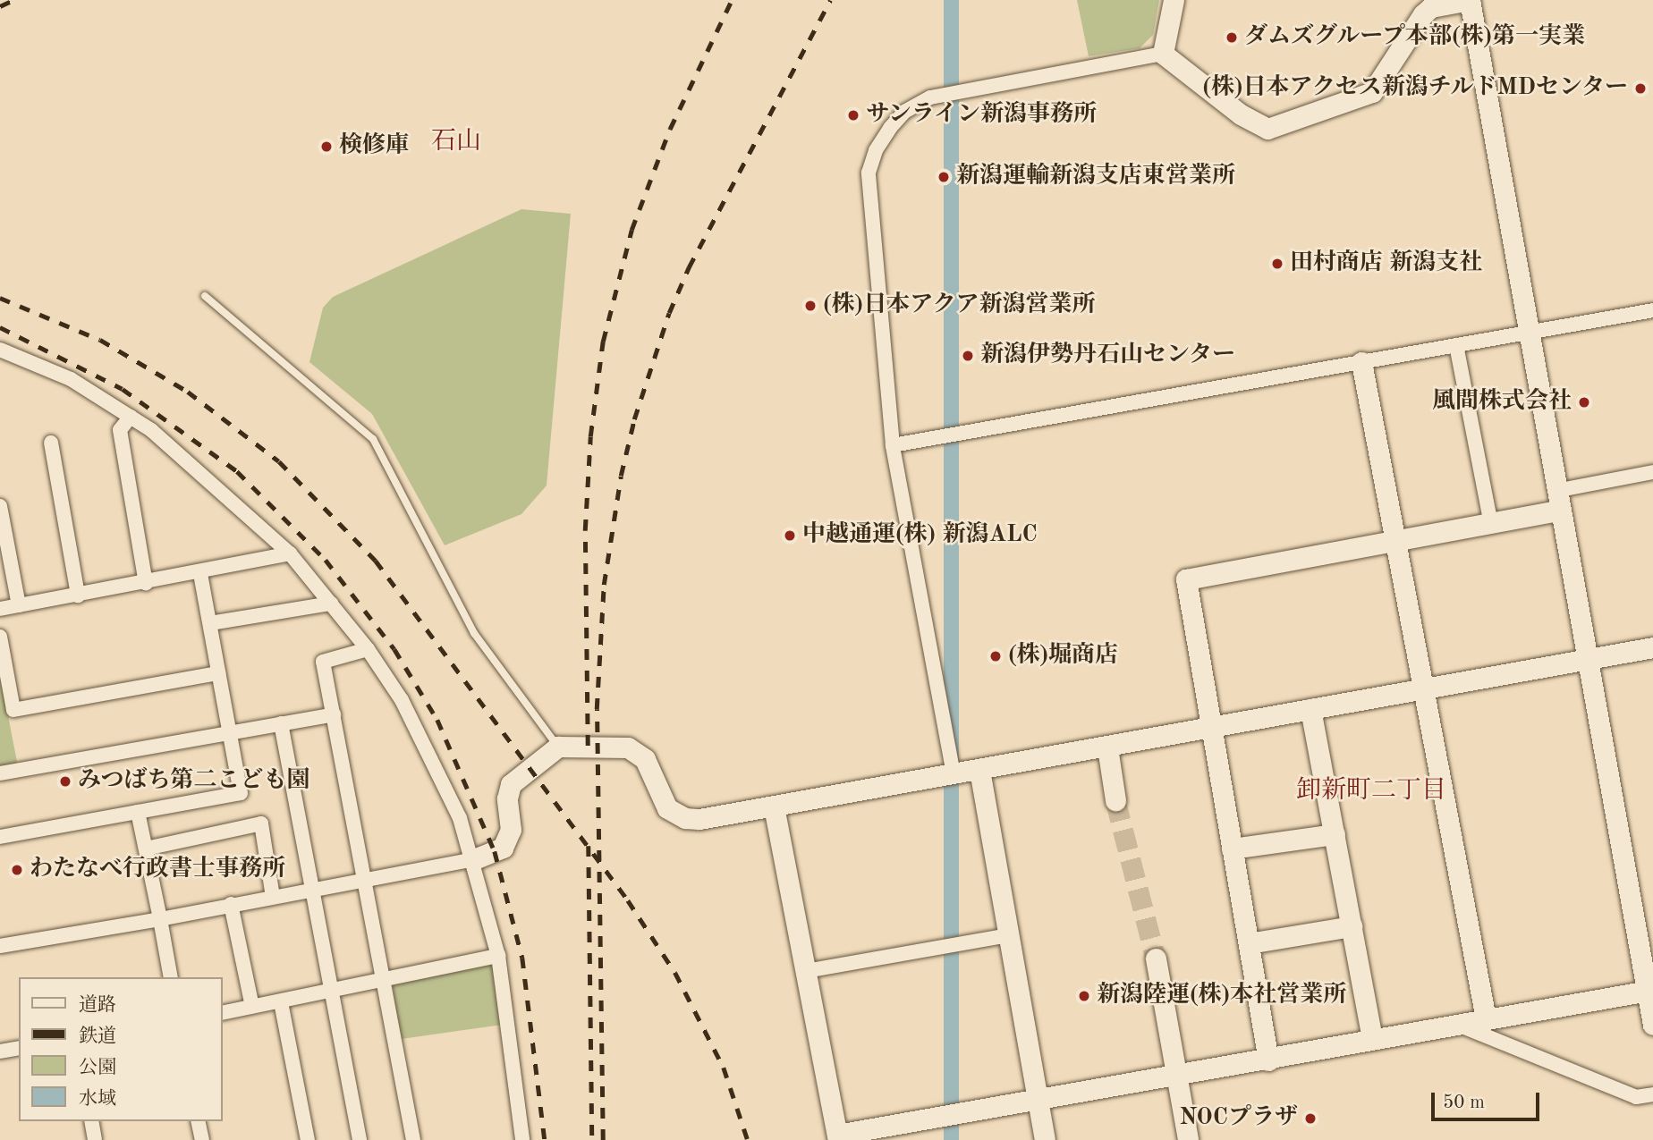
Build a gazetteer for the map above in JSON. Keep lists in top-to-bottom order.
{
  "districts": ["石山", "卸新町二丁目"],
  "places": [
    "ダムズグループ本部(株)第一実業",
    "(株)日本アクセス新潟チルドMDセンター",
    "サンライン新潟事務所",
    "検修庫",
    "新潟運輸新潟支店東営業所",
    "田村商店 新潟支社",
    "(株)日本アクア新潟営業所",
    "新潟伊勢丹石山センター",
    "風間株式会社",
    "中越通運(株) 新潟ALC",
    "(株)堀商店",
    "みつばち第二こども園",
    "わたなべ行政書士事務所",
    "新潟陸運(株)本社営業所",
    "NOCプラザ"
  ],
  "legend": [
    "道路",
    "鉄道",
    "公園",
    "水域"
  ],
  "scale_bar": "50 m"
}
